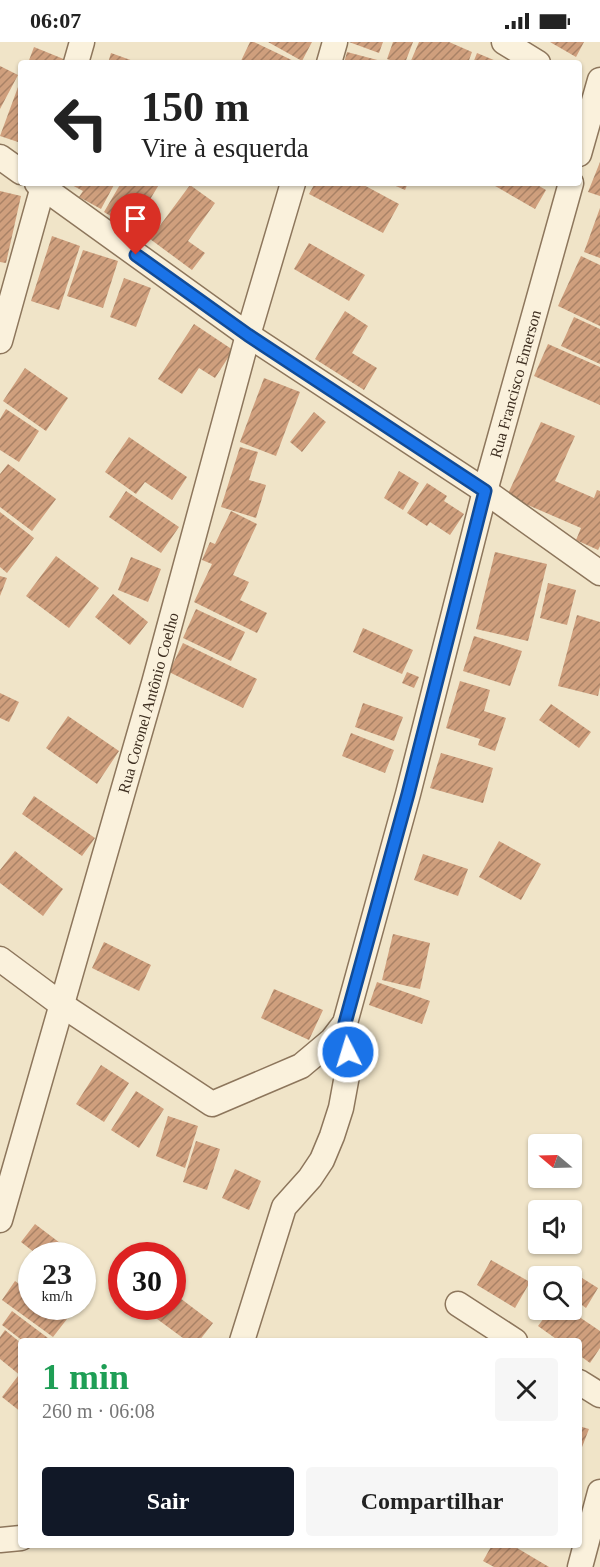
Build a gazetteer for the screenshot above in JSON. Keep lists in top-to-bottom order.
{
  "streets": {
    "street": ["Rua Francisco Emerson", "Rua Coronel Antônio Coelho"]
  },
  "crossings": [
    ["Rua Francisco Emerson", "Rua Coronel Antônio Coelho"]
  ],
  "north": "left",
  "page": {
    "status": "06:07",
    "turn": ["150 m", "Vire à esquerda"],
    "speed": "23 km/h",
    "limit": "30",
    "heading": ["1 min", "260 m · 06:08"],
    "buttons": ["Sair", "Compartilhar"]
  }
}
